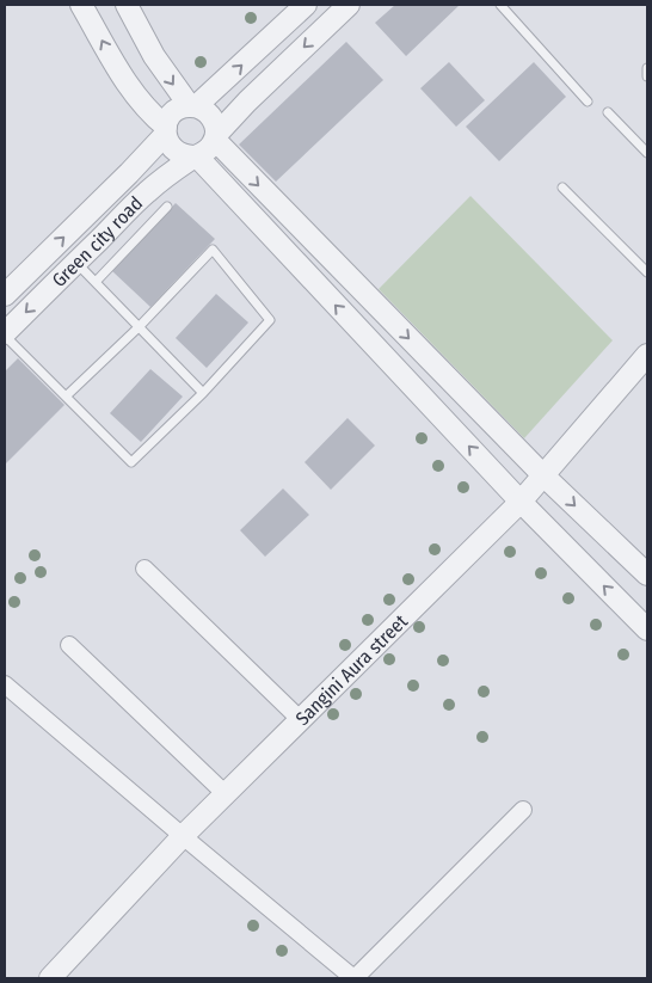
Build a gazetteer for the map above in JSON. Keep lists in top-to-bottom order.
{
  "streets": {
    "street": ["Green city road", "Sangini Aura street"]
  }
}
